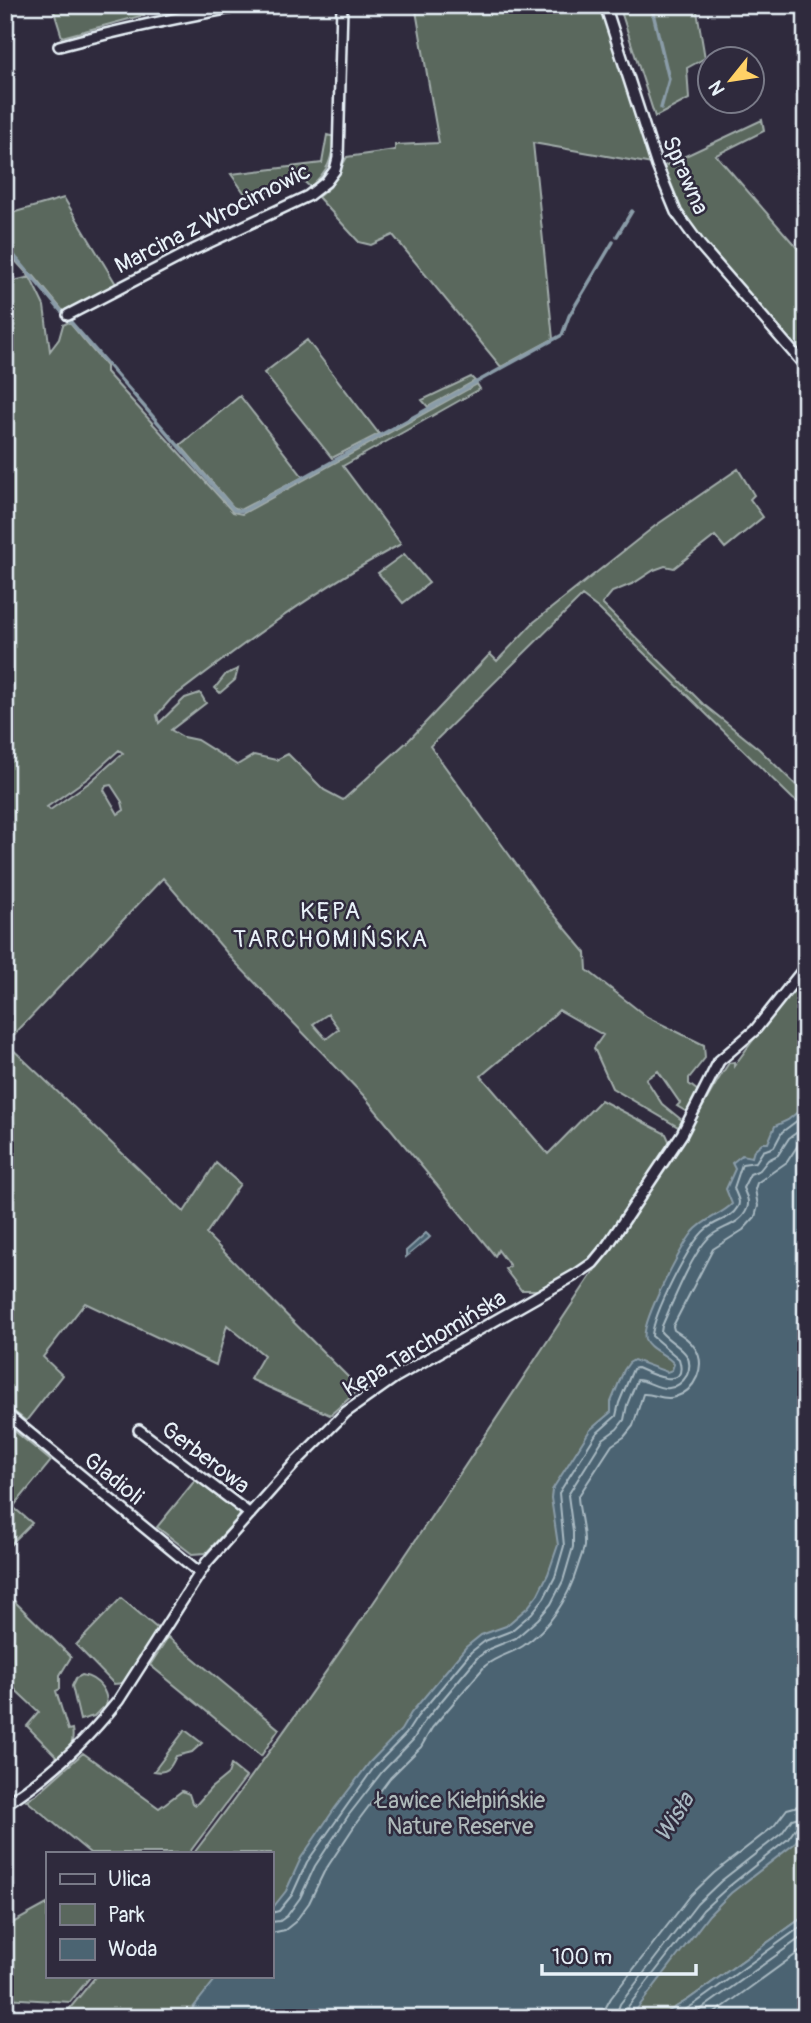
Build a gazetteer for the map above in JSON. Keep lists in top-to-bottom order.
{
  "streets": {
    "street": [
      "Sprawna",
      "Marcina z Wrocimowic",
      "Kępa Tarchomińska",
      "Gerberowa",
      "Gladioli"
    ]
  },
  "crossings": [
    ["Kępa Tarchomińska", "Gerberowa"],
    ["Kępa Tarchomińska", "Gladioli"]
  ],
  "districts": ["KĘPA TARCHOMIŃSKA"],
  "water": ["Wisła"],
  "parks": ["Ławice Kiełpińskie Nature Reserve"],
  "legend": ["Ulica", "Park", "Woda"],
  "scale_bar": "100 m",
  "north": "bottom left"
}
